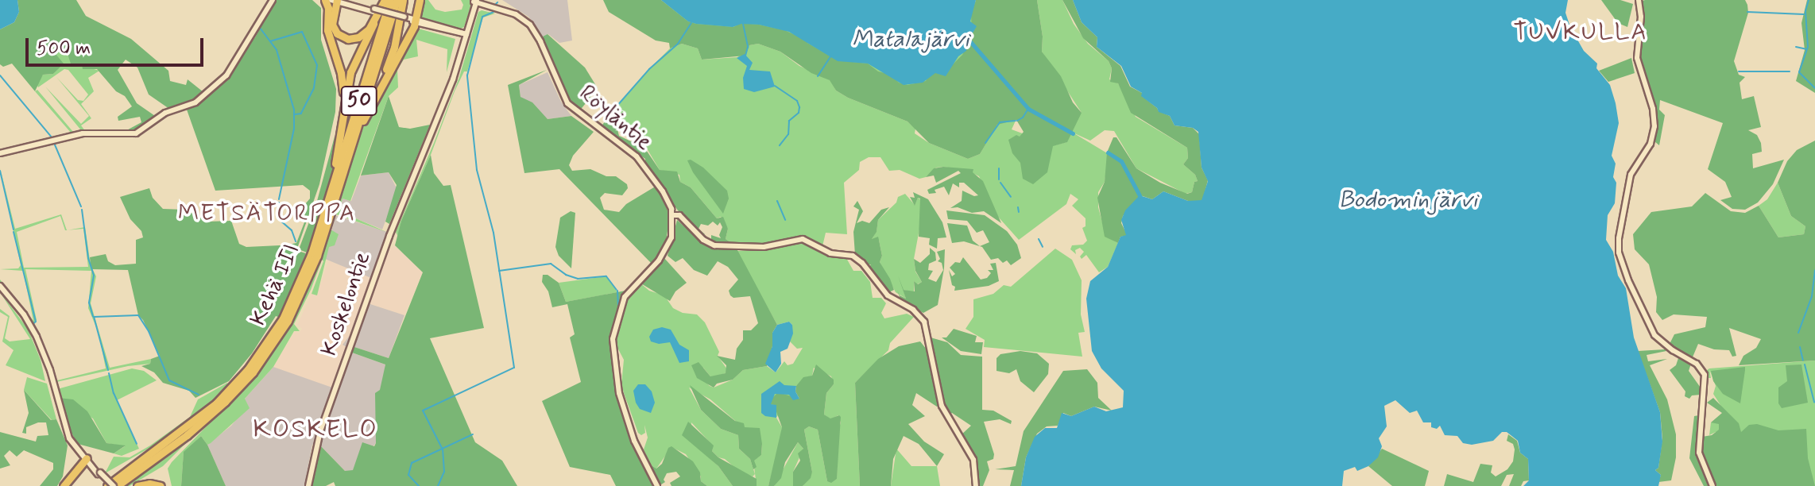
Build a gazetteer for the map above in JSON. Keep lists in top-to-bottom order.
{
  "streets": {
    "highway": ["50", "Kehä III"],
    "street": ["Röyläntie", "Koskelontie"]
  },
  "crossings": [
    ["Röyläntie", "Koskelontie"]
  ],
  "districts": ["TUVKULLA", "METSÄTORPPA", "KOSKELO"],
  "water": ["Matalajärvi", "Bodominjärvi"],
  "scale_bar": "500 m"
}
